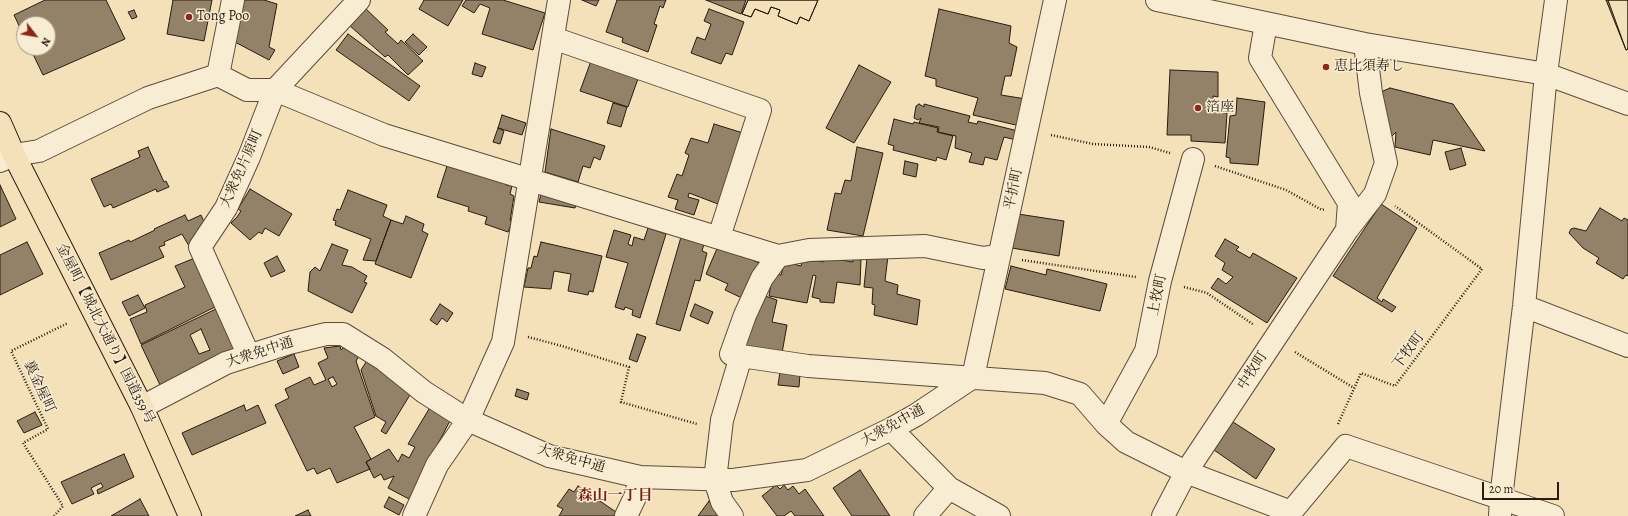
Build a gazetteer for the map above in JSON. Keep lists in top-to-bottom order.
{
  "streets": {
    "highway": ["金屋町【城北大通り】国道359号"],
    "street": [
      "大衆免片原町",
      "平折町",
      "上牧町",
      "大衆免中通",
      "中牧町"
    ],
    "path": ["下牧町", "裏金屋町"]
  },
  "crossings": [
    ["大衆免片原町", "大衆免中通"],
    ["平折町", "大衆免中通"],
    ["金屋町【城北大通り】国道359号", "大衆免中通"],
    ["下牧町", "中牧町"]
  ],
  "districts": ["森山一丁目"],
  "places": ["Tong Poo", "恵比須寿し", "箔座"],
  "scale_bar": "20 m",
  "north": "bottom right"
}
